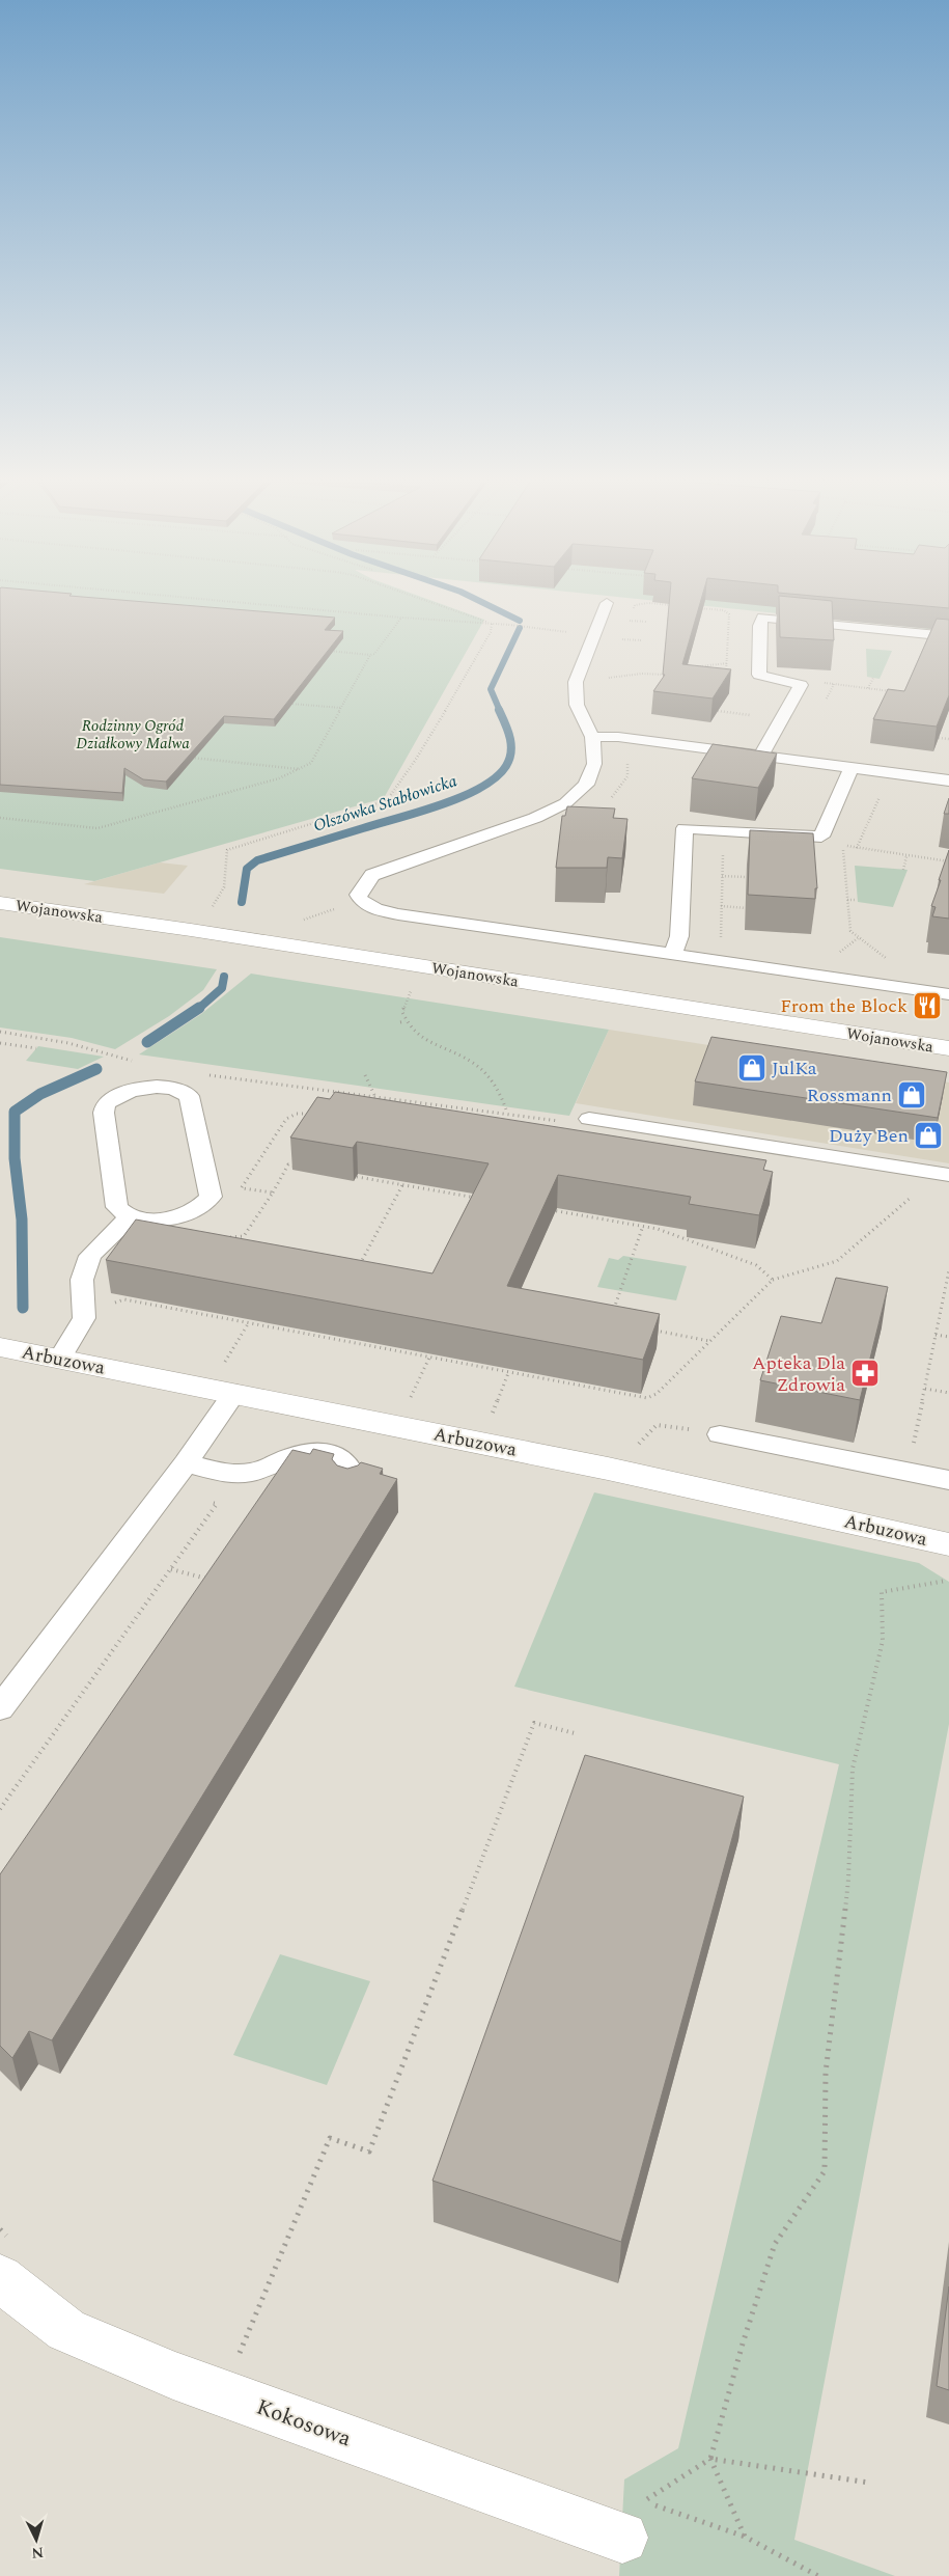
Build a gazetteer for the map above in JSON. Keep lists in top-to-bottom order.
{
  "streets": {
    "street": ["Wojanowska", "Arbuzowa", "Kokosowa"]
  },
  "water": ["Olszówka Stabłowicka"],
  "parks": ["Rodzinny Ogród Działkowy Malwa"],
  "places": {
    "restaurant": ["From the Block"],
    "shop": ["JulKa", "Rossmann", "Duży Ben"],
    "pharmacy": ["Apteka Dla Zdrowia"]
  },
  "north": "bottom"
}
